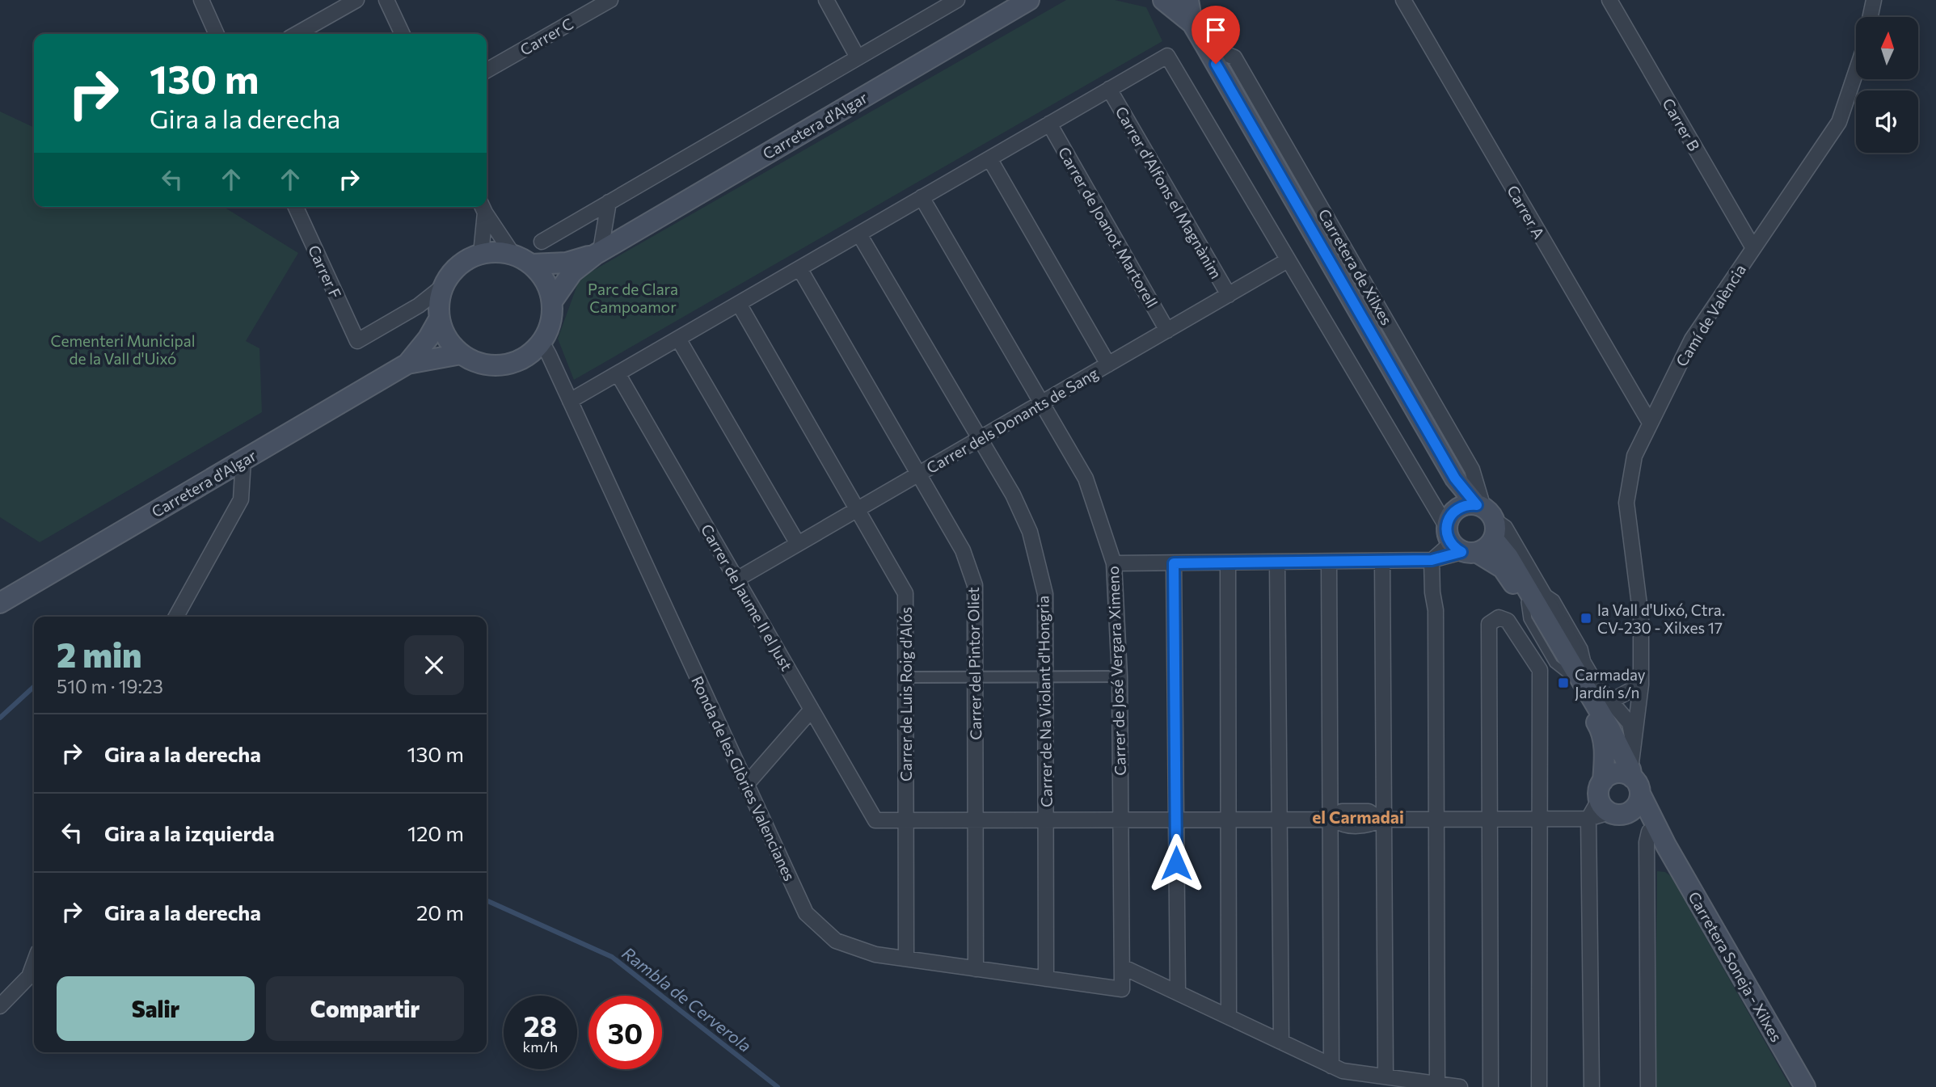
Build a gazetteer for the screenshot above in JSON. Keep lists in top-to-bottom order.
{
  "streets": {
    "main road": ["Carretera d'Algar", "Carretera de Xilxes", "Carretera Soneja - Xilxes"],
    "street": [
      "Carrer C",
      "Carrer B",
      "Carrer d'Alfons el Magnànim",
      "Carrer A",
      "Carrer de Joanot Martorell",
      "Carrer F",
      "Camí de València",
      "Carrer dels Donants de Sang",
      "Carrer de Jaume II el Just",
      "Carrer del Pintor Oliet",
      "Carrer de José Vergara Ximeno",
      "Carrer de Luis Roig d'Alós",
      "Carrer de Na Violant d'Hongria",
      "Ronda de les Glòries Valencianes"
    ]
  },
  "crossings": [
    ["Carrer B", "Camí de València"],
    ["Carretera d'Algar", "Carrer F"],
    ["Carretera d'Algar", "Ronda de les Glòries Valencianes"],
    ["Carrer d'Alfons el Magnànim", "Carretera de Xilxes"],
    ["Carrer d'Alfons el Magnànim", "Carrer dels Donants de Sang"],
    ["Carrer A", "Camí de València"],
    ["Carrer de Joanot Martorell", "Carrer dels Donants de Sang"],
    ["Carretera de Xilxes", "Camí de València"],
    ["Carretera de Xilxes", "Carrer dels Donants de Sang"],
    ["Carretera de Xilxes", "Carretera Soneja - Xilxes"],
    ["Carrer F", "Ronda de les Glòries Valencianes"],
    ["Carrer dels Donants de Sang", "Carrer de Jaume II el Just"],
    ["Carrer dels Donants de Sang", "Carrer del Pintor Oliet"],
    ["Carrer dels Donants de Sang", "Carrer de José Vergara Ximeno"],
    ["Carrer dels Donants de Sang", "Carrer de Luis Roig d'Alós"],
    ["Carrer dels Donants de Sang", "Carrer de Na Violant d'Hongria"],
    ["Carrer de Jaume II el Just", "Carrer de Luis Roig d'Alós"],
    ["Carrer del Pintor Oliet", "Ronda de les Glòries Valencianes"],
    ["Carrer de José Vergara Ximeno", "Ronda de les Glòries Valencianes"],
    ["Carrer de Luis Roig d'Alós", "Ronda de les Glòries Valencianes"],
    ["Carrer de Na Violant d'Hongria", "Ronda de les Glòries Valencianes"]
  ],
  "districts": ["el Carmadai"],
  "water": ["Rambla de Cerverola"],
  "parks": ["Parc de Clara Campoamor", "Cementeri Municipal de la Vall d'Uixó"],
  "places": {
    "transit": ["la Vall d'Uixó, Ctra. CV-230 - Xilxes 17", "Carmaday Jardín s/n"]
  },
  "north": "top",
  "page": {
    "turn": ["130 m", "Gira a la derecha"],
    "heading": ["2 min", "510 m · 19:23"],
    "list": [
      {
        "name": "Gira a la derecha",
        "value": "130 m"
      },
      {
        "name": "Gira a la izquierda",
        "value": "120 m"
      },
      {
        "name": "Gira a la derecha",
        "value": "20 m"
      }
    ],
    "buttons": ["Salir", "Compartir"],
    "speed": "28 km/h",
    "limit": "30"
  }
}
